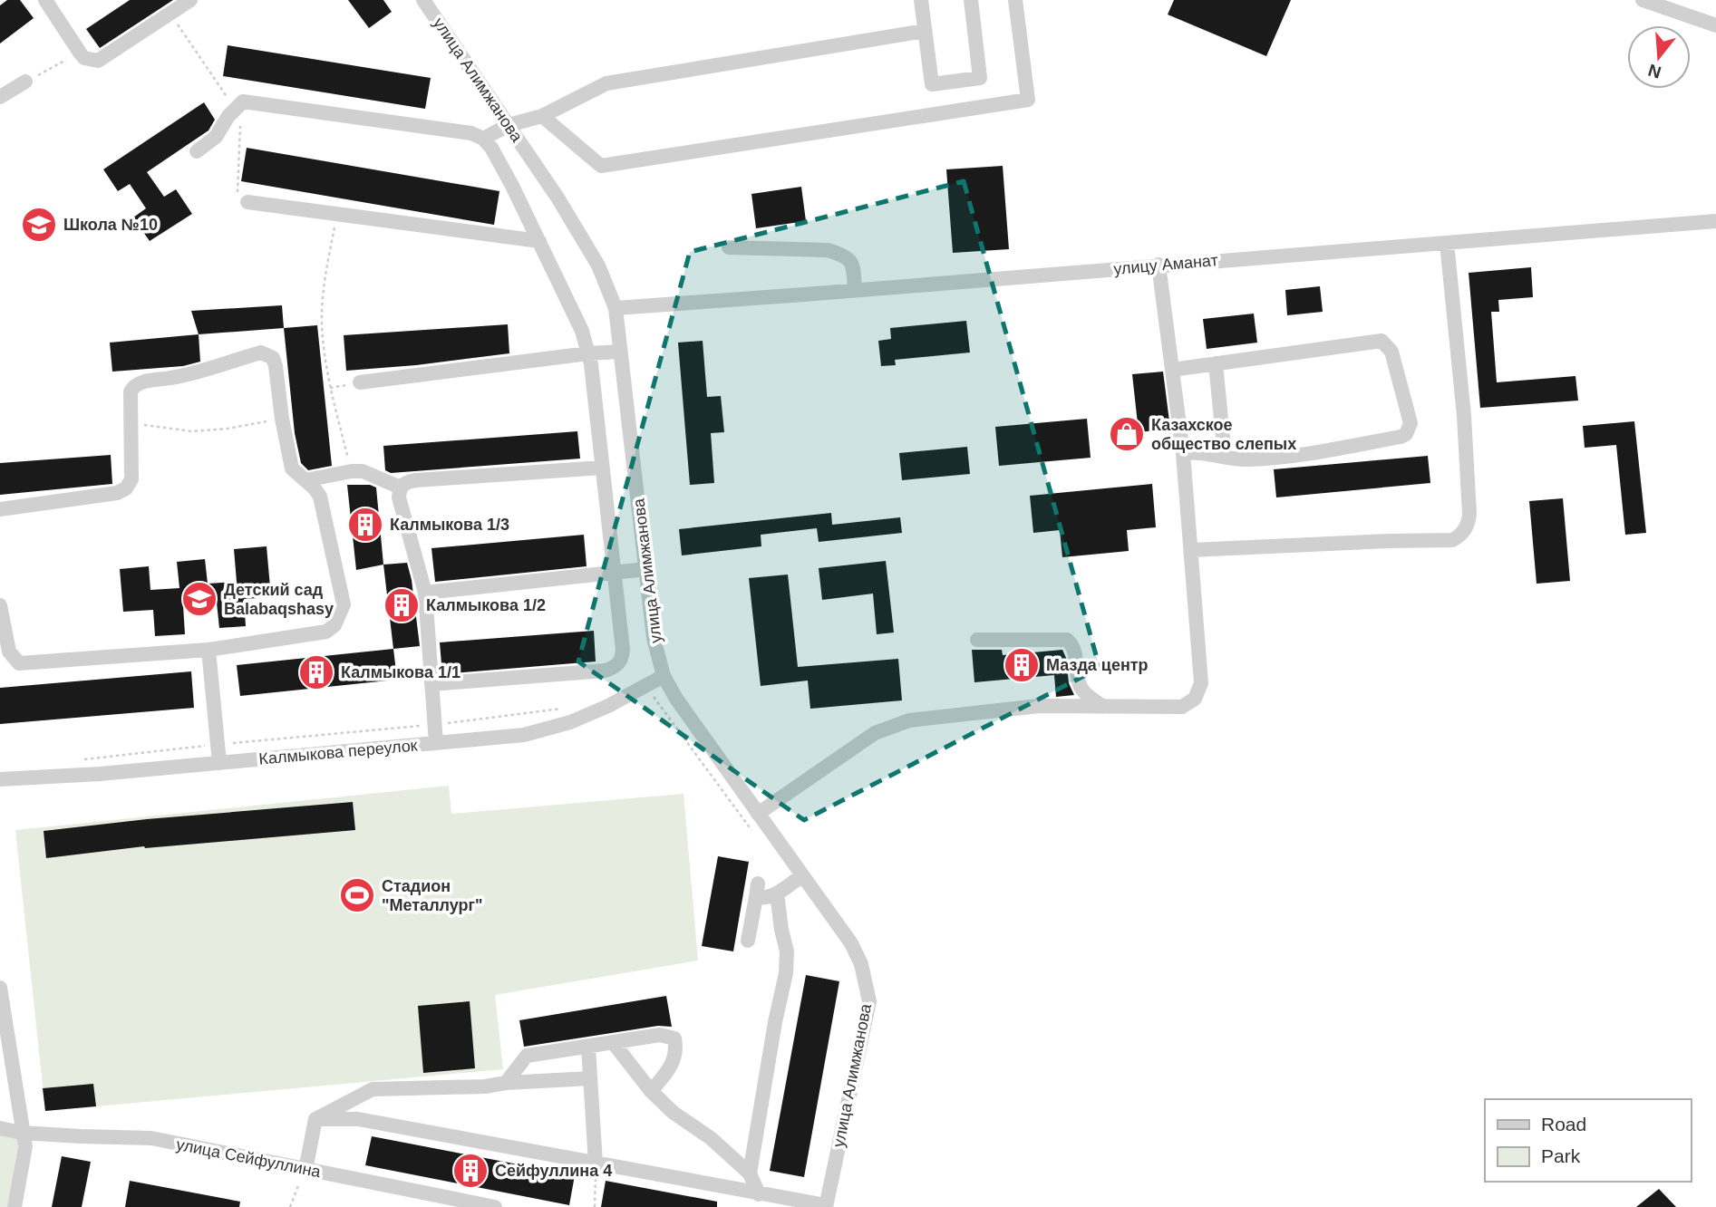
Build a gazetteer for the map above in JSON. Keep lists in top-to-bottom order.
{
  "streets": {
    "street": [
      "улица Алимжанова",
      "улицу Аманат",
      "Калмыкова переулок",
      "улица Сейфуллина"
    ]
  },
  "crossings": [
    ["улица Алимжанова", "улицу Аманат"],
    ["улица Алимжанова", "Калмыкова переулок"]
  ],
  "places": {
    "school or university": ["Школа №10", "Детский сад Balabaqshasy"],
    "shop": ["Казахское общество слепых"],
    "building": [
      "Калмыкова 1/3",
      "Калмыкова 1/2",
      "Мазда центр",
      "Калмыкова 1/1",
      "Сейфуллина 4"
    ],
    "sports": ["Стадион \"Металлург\""]
  },
  "legend": ["Road", "Park"],
  "north": "bottom"
}
